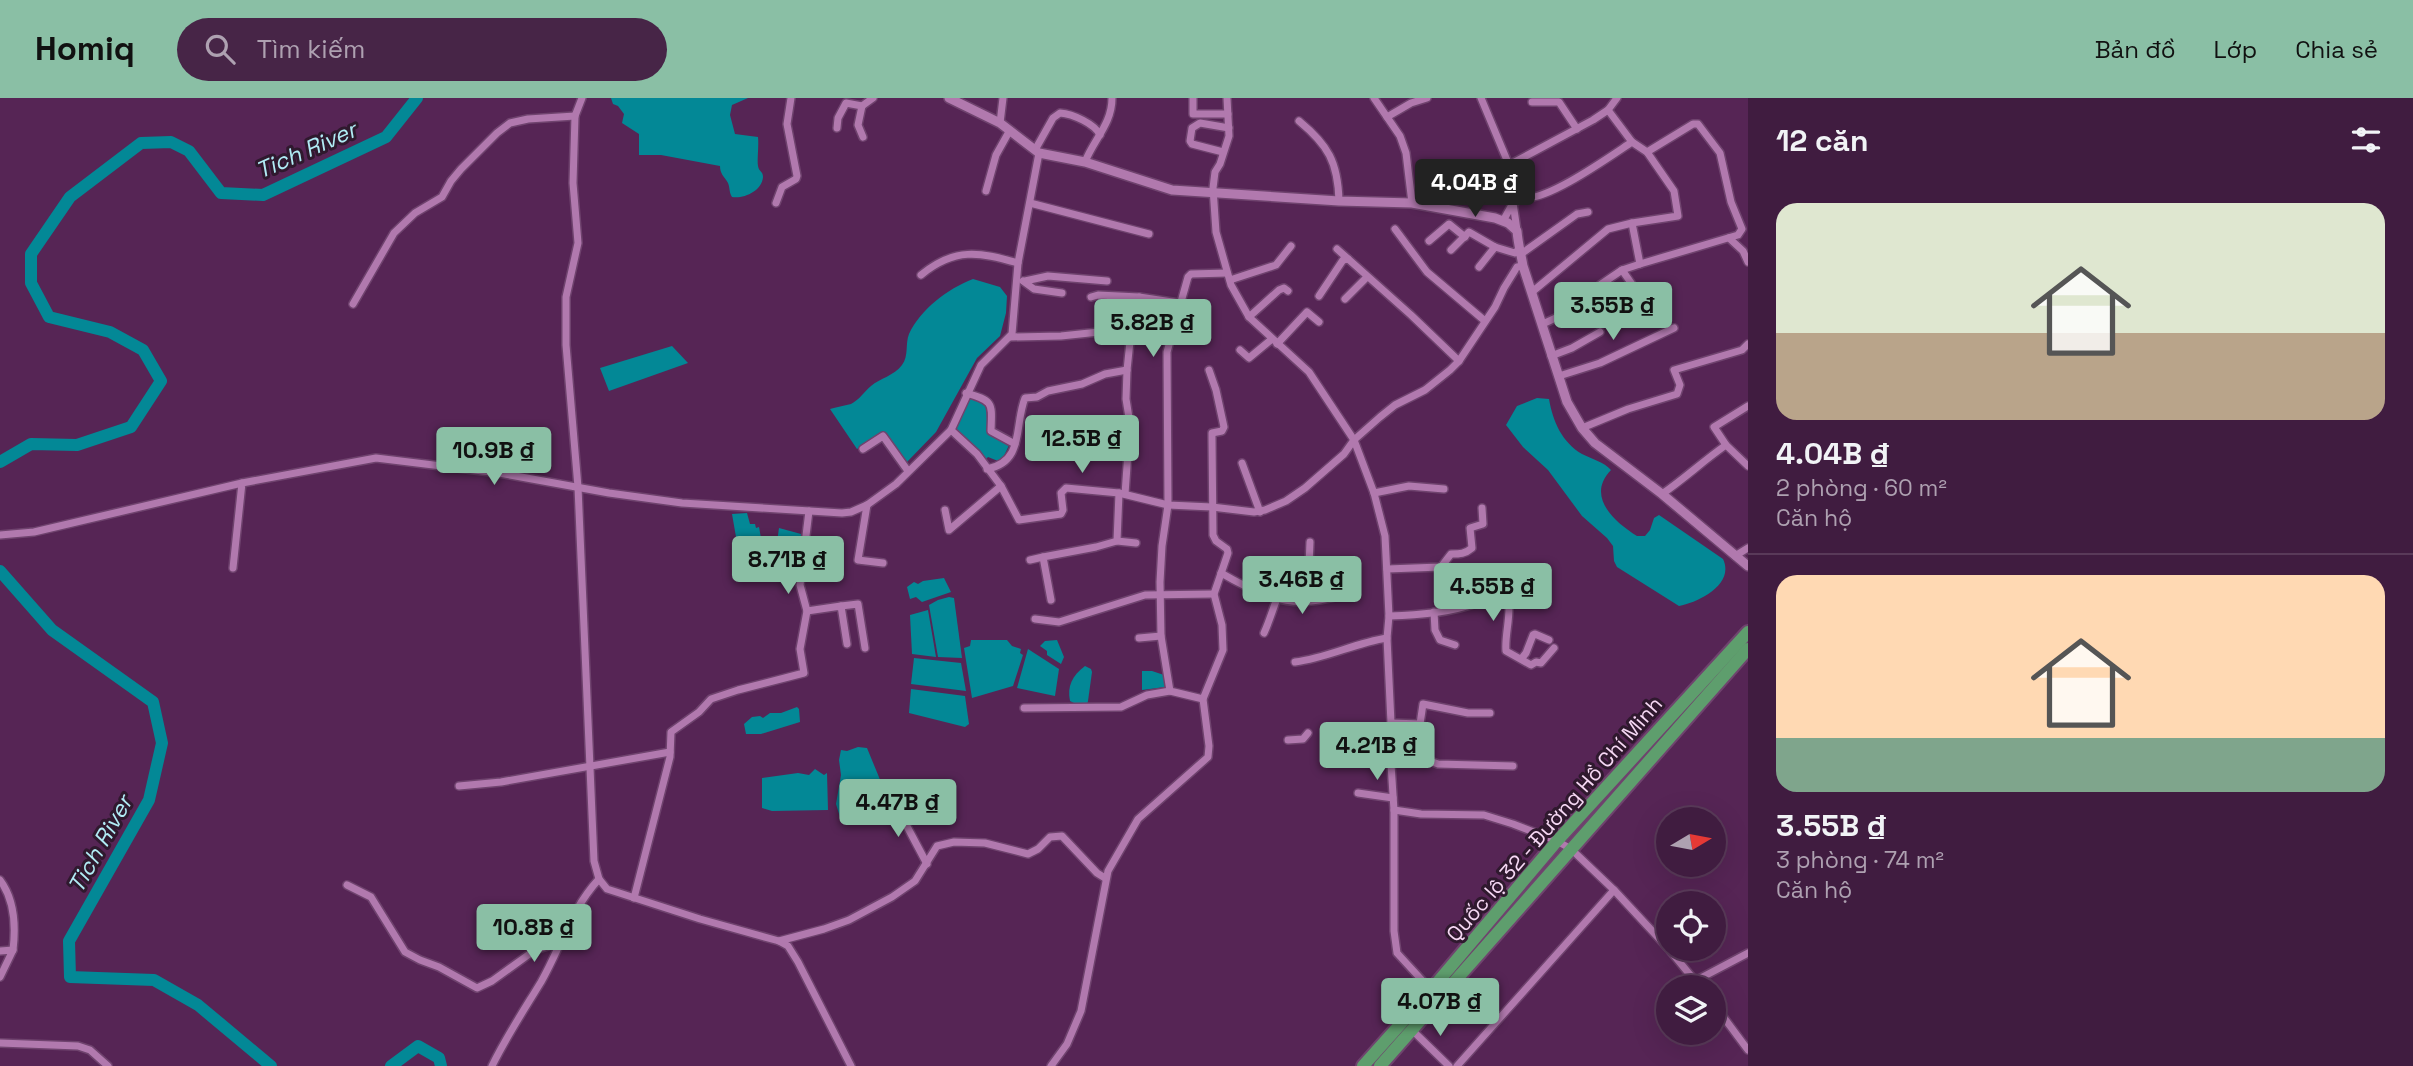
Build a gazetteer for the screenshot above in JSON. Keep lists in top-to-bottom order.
{
  "streets": {
    "highway": ["Quốc lộ 32 - Đường Hồ Chí Minh"]
  },
  "water": ["Tich River"],
  "north": "right",
  "page": {
    "header": "Homiq",
    "search": "Tìm kiếm",
    "nav": ["Bản đồ", "Lớp", "Chia sẻ"],
    "heading": "12 căn",
    "price": [
      "4.04B ₫",
      "3.55B ₫",
      "5.82B ₫",
      "12.5B ₫",
      "10.9B ₫",
      "8.71B ₫",
      "3.46B ₫",
      "4.55B ₫",
      "4.21B ₫",
      "4.47B ₫",
      "10.8B ₫",
      "4.07B ₫"
    ],
    "list": [
      {
        "name": "4.04B ₫",
        "note": "2 phòng · 60 m² · Căn hộ"
      },
      {
        "name": "3.55B ₫",
        "note": "3 phòng · 74 m² · Căn hộ"
      }
    ]
  }
}
